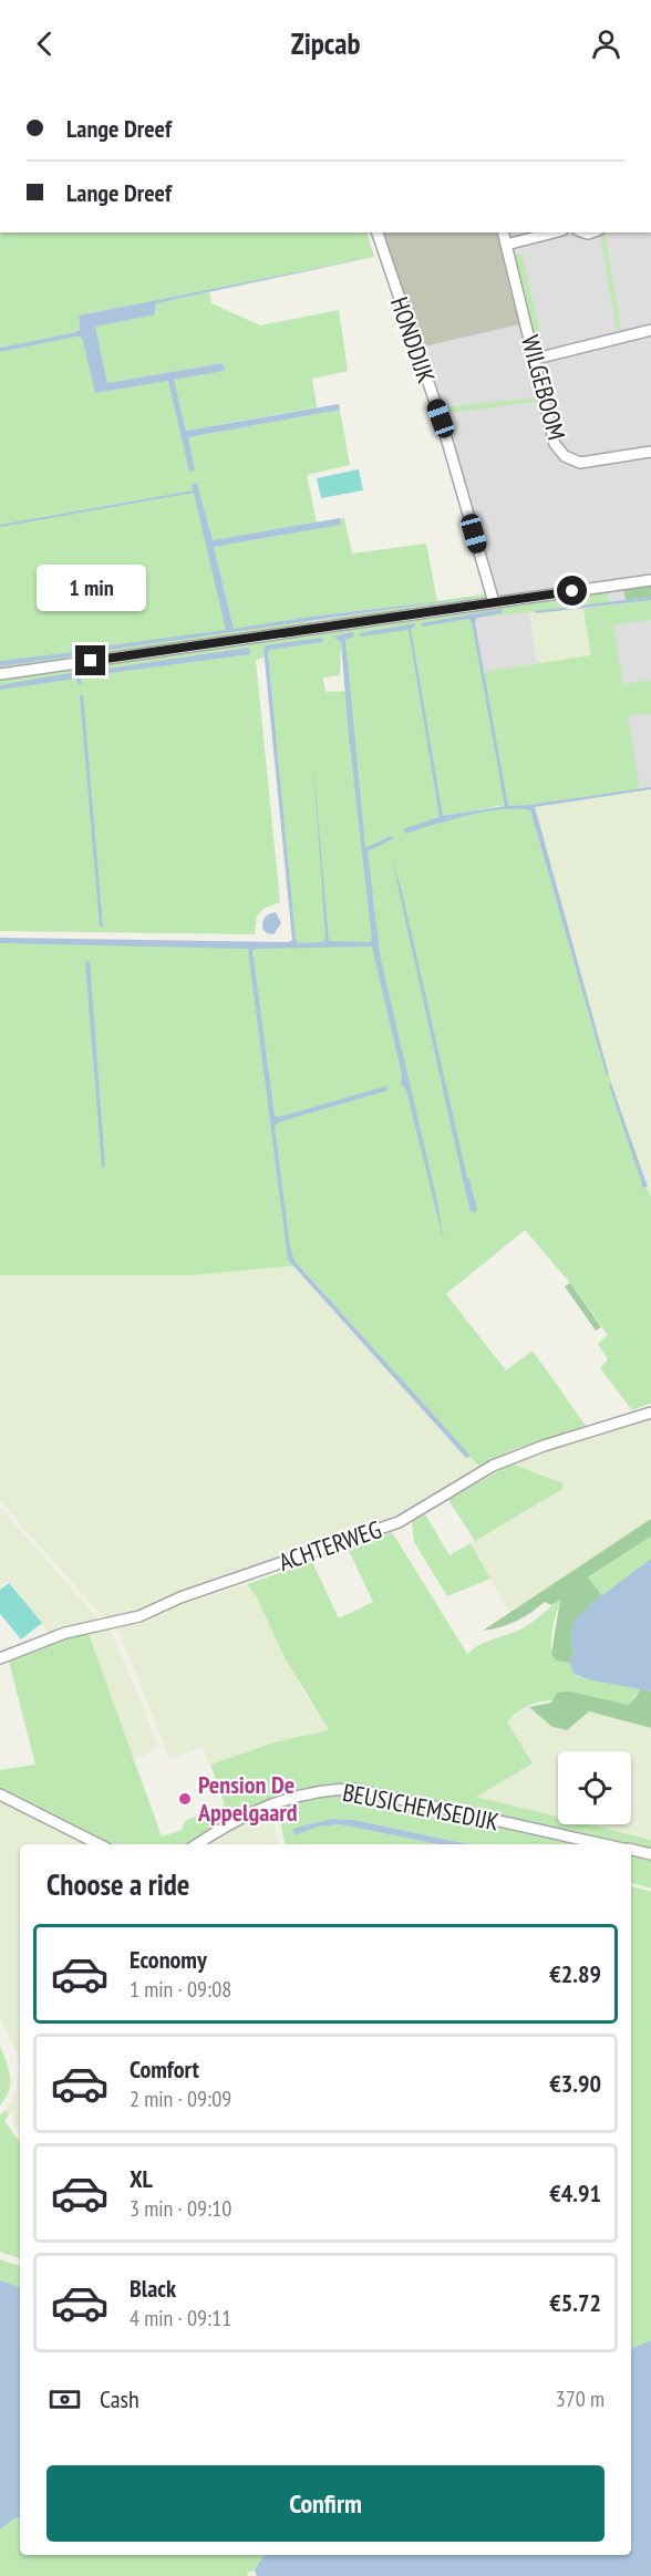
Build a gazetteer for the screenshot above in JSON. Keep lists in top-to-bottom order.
{
  "streets": {
    "street": [
      "HONDDIJK",
      "WILGEBOOM",
      "ACHTERWEG",
      "BEUSICHEMSEDIJK"
    ]
  },
  "places": ["Pension De Appelgaard"],
  "page": {
    "header": "Zipcab",
    "banner": ["Lange Dreef", "Lange Dreef"],
    "bubble": "1 min",
    "heading": "Choose a ride",
    "list": [
      {
        "name": "Economy",
        "note": "1 min · 09:08",
        "value": "€2.89"
      },
      {
        "name": "Comfort",
        "note": "2 min · 09:09",
        "value": "€3.90"
      },
      {
        "name": "XL",
        "note": "3 min · 09:10",
        "value": "€4.91"
      },
      {
        "name": "Black",
        "note": "4 min · 09:11",
        "value": "€5.72"
      }
    ],
    "pay": ["Cash", "370 m"],
    "buttons": "Confirm"
  }
}
